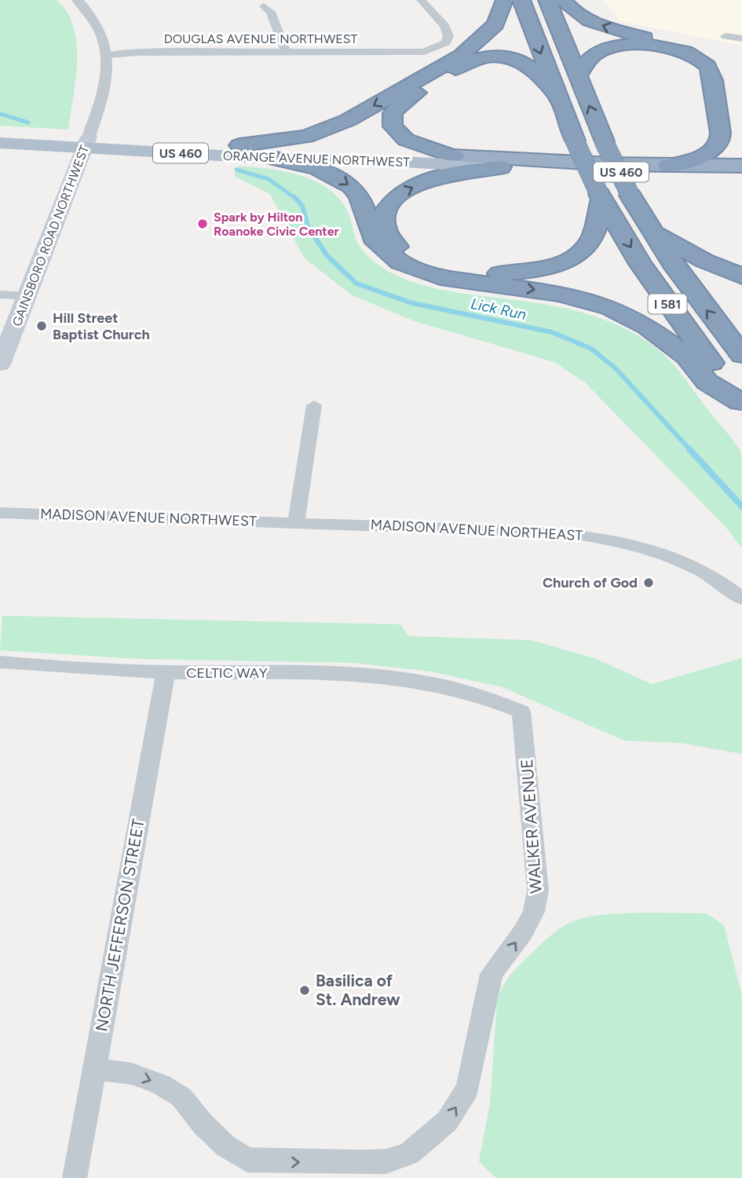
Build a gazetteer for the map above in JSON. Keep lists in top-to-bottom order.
{
  "streets": {
    "highway": ["US 460", "I 581"],
    "main road": ["ORANGE AVENUE NORTHWEST", "GAINSBORO ROAD NORTHWEST"],
    "street": [
      "DOUGLAS AVENUE NORTHWEST",
      "MADISON AVENUE NORTHWEST",
      "MADISON AVENUE NORTHEAST",
      "CELTIC WAY",
      "WALKER AVENUE",
      "NORTH JEFFERSON STREET"
    ]
  },
  "crossings": [
    ["US 460", "ORANGE AVENUE NORTHWEST"],
    ["ORANGE AVENUE NORTHWEST", "GAINSBORO ROAD NORTHWEST"],
    ["MADISON AVENUE NORTHWEST", "MADISON AVENUE NORTHEAST"],
    ["CELTIC WAY", "WALKER AVENUE"],
    ["CELTIC WAY", "NORTH JEFFERSON STREET"],
    ["WALKER AVENUE", "NORTH JEFFERSON STREET"]
  ],
  "water": ["Lick Run"],
  "places": [
    "Spark by Hilton Roanoke Civic Center",
    "Hill Street Baptist Church",
    "Church of God",
    "Basilica of St. Andrew"
  ]
}
